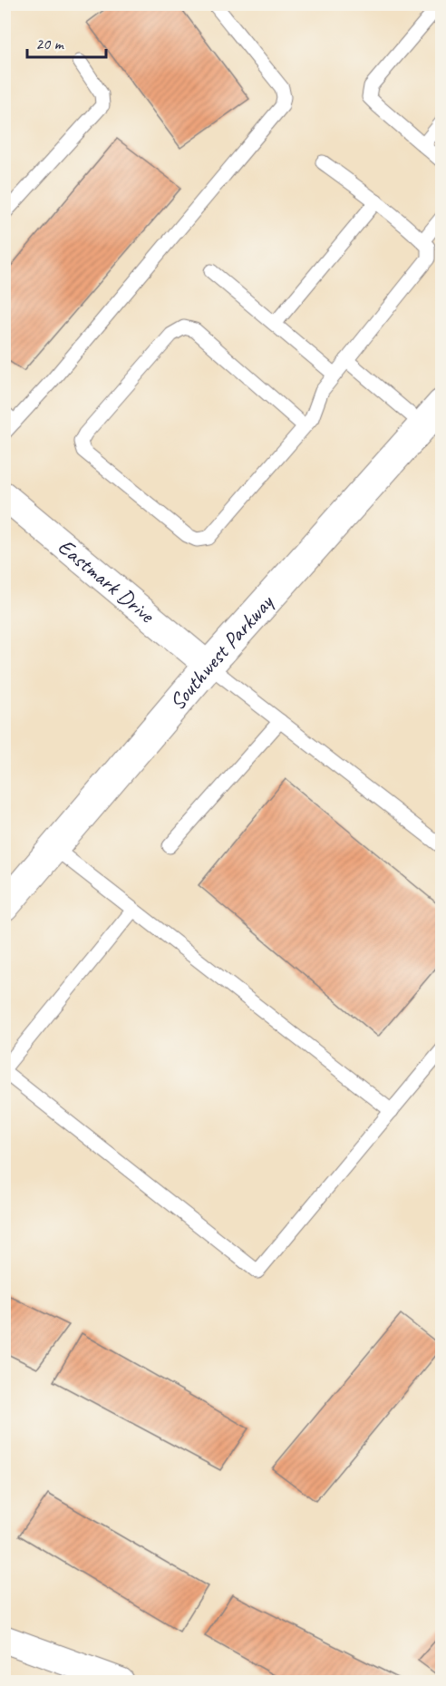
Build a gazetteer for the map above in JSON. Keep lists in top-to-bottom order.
{
  "streets": {
    "main road": ["Southwest Parkway"],
    "street": ["Eastmark Drive"]
  },
  "crossings": [
    ["Eastmark Drive", "Southwest Parkway"]
  ],
  "scale_bar": "20 m"
}
